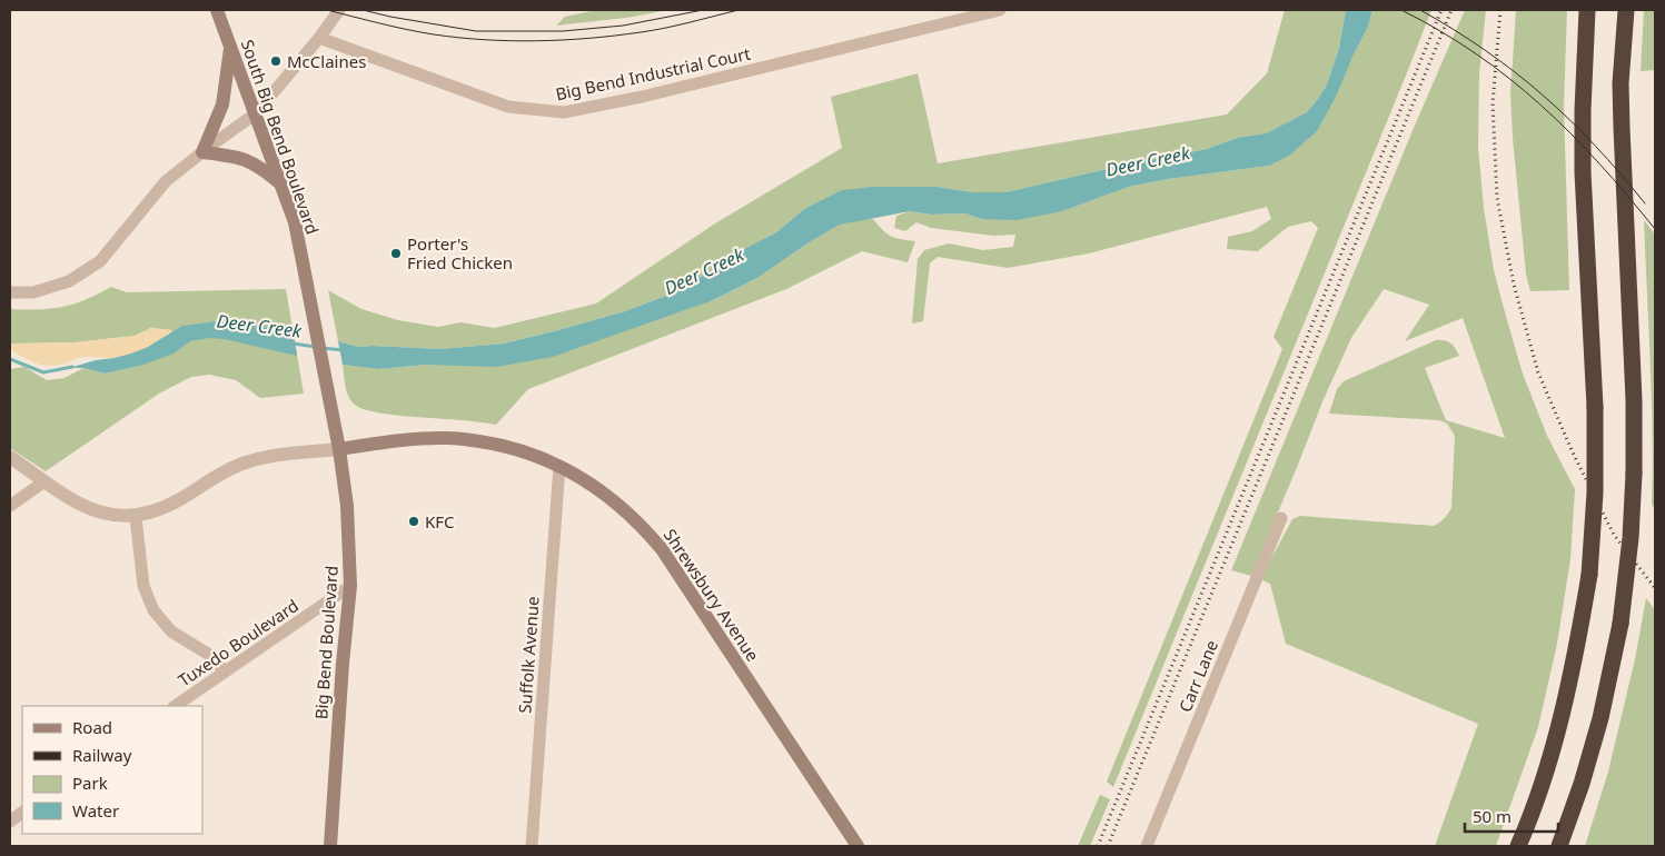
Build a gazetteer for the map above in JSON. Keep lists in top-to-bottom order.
{
  "streets": {
    "main road": ["South Big Bend Boulevard", "Shrewsbury Avenue", "Big Bend Boulevard"],
    "street": [
      "Big Bend Industrial Court",
      "Tuxedo Boulevard",
      "Suffolk Avenue",
      "Carr Lane"
    ]
  },
  "crossings": [
    ["South Big Bend Boulevard", "Big Bend Boulevard"],
    ["Shrewsbury Avenue", "Big Bend Boulevard"],
    ["Shrewsbury Avenue", "Suffolk Avenue"],
    ["Tuxedo Boulevard", "Big Bend Boulevard"]
  ],
  "water": ["Deer Creek"],
  "places": ["McClaines", "Porter's Fried Chicken", "KFC"],
  "legend": [
    "Road",
    "Railway",
    "Park",
    "Water"
  ],
  "scale_bar": "50 m"
}
